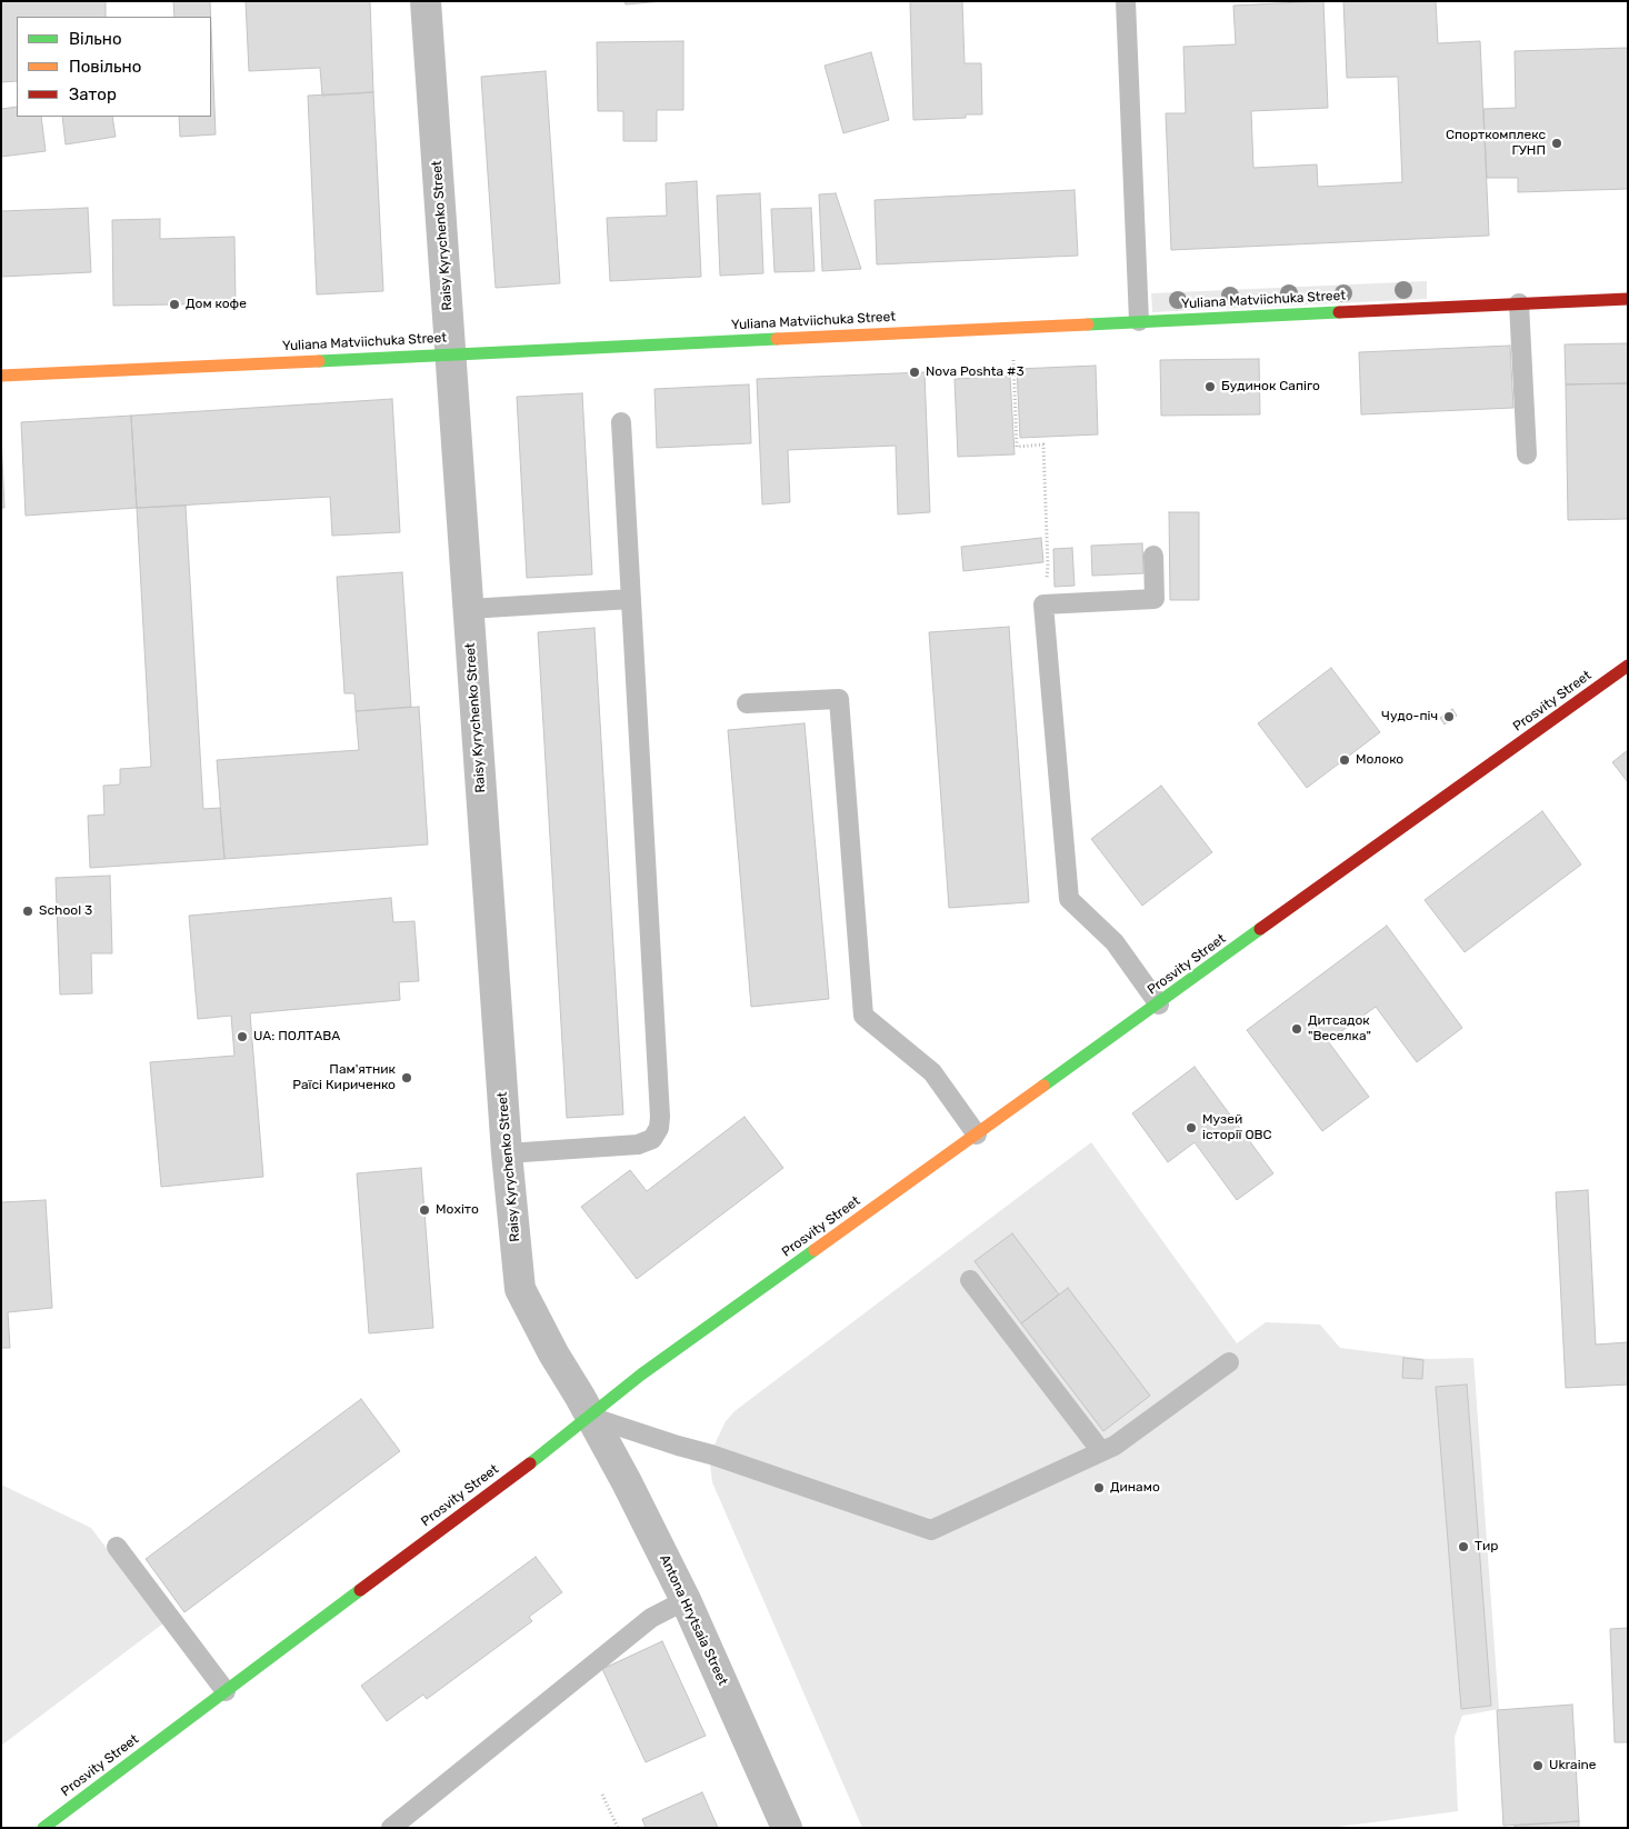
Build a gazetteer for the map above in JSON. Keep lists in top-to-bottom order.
{
  "streets": {
    "street": [
      "Raisy Kyrychenko Street",
      "Yuliana Matviichuka Street",
      "Prosvity Street",
      "Antona Hrytsaia Street"
    ]
  },
  "crossings": [
    ["Raisy Kyrychenko Street", "Yuliana Matviichuka Street"],
    ["Raisy Kyrychenko Street", "Prosvity Street"],
    ["Raisy Kyrychenko Street", "Antona Hrytsaia Street"],
    ["Prosvity Street", "Antona Hrytsaia Street"]
  ],
  "places": [
    "Спорткомплекс ГУНП",
    "Дом кофе",
    "Nova Poshta #3",
    "Будинок Сапіго",
    "Чудо-піч",
    "Молоко",
    "School 3",
    "Дитсадок \"Веселка\"",
    "UA: ПОЛТАВА",
    "Пам'ятник Раїсі Кириченко",
    "Музей історії ОВС",
    "Мохіто",
    "Динамо",
    "Тир",
    "Ukraine"
  ],
  "legend": ["Вільно", "Повільно", "Затор"]
}
